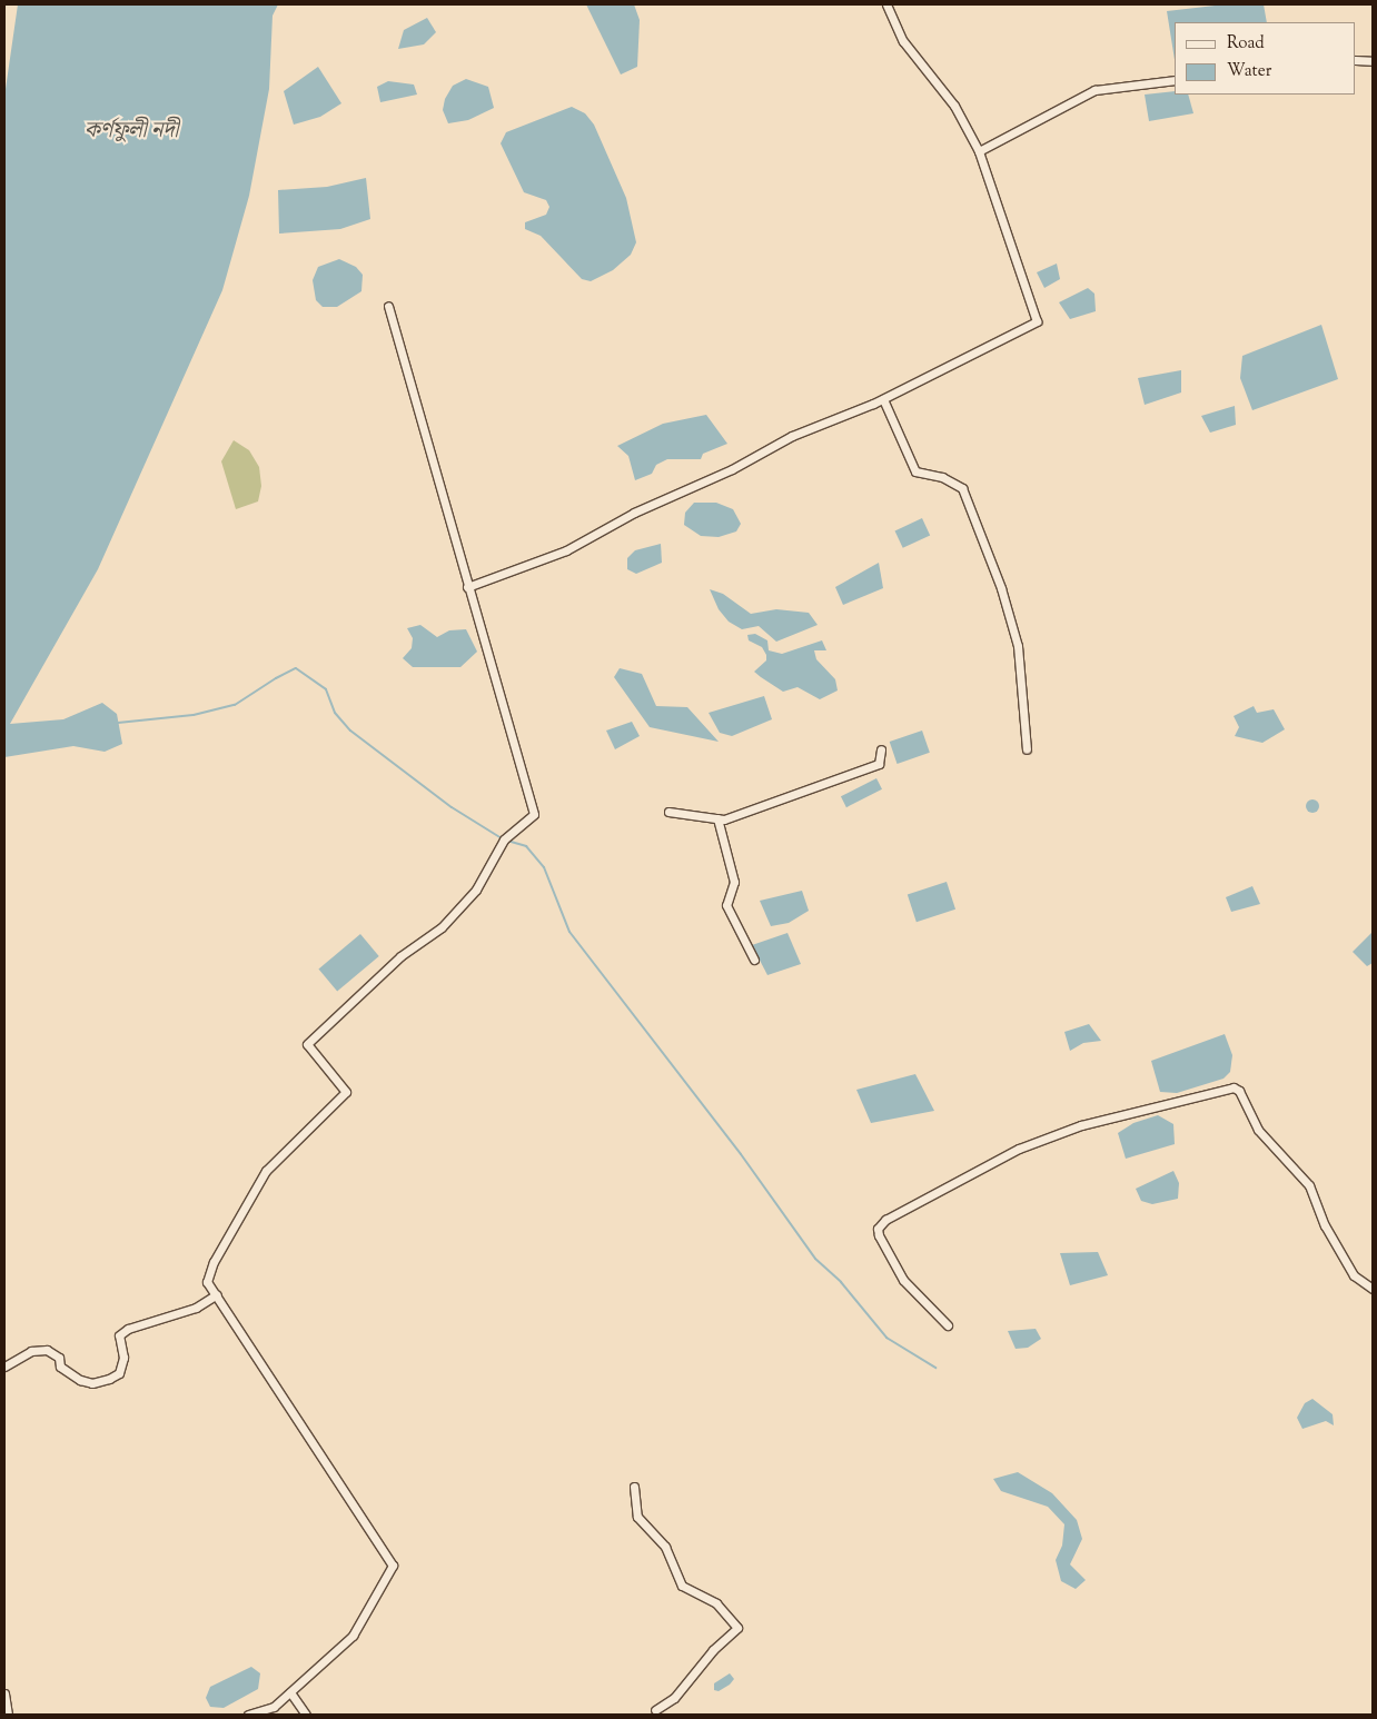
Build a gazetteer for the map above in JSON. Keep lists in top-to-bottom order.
{
  "water": ["কর্ণফুলী নদী"],
  "legend": ["Road", "Water"]
}
